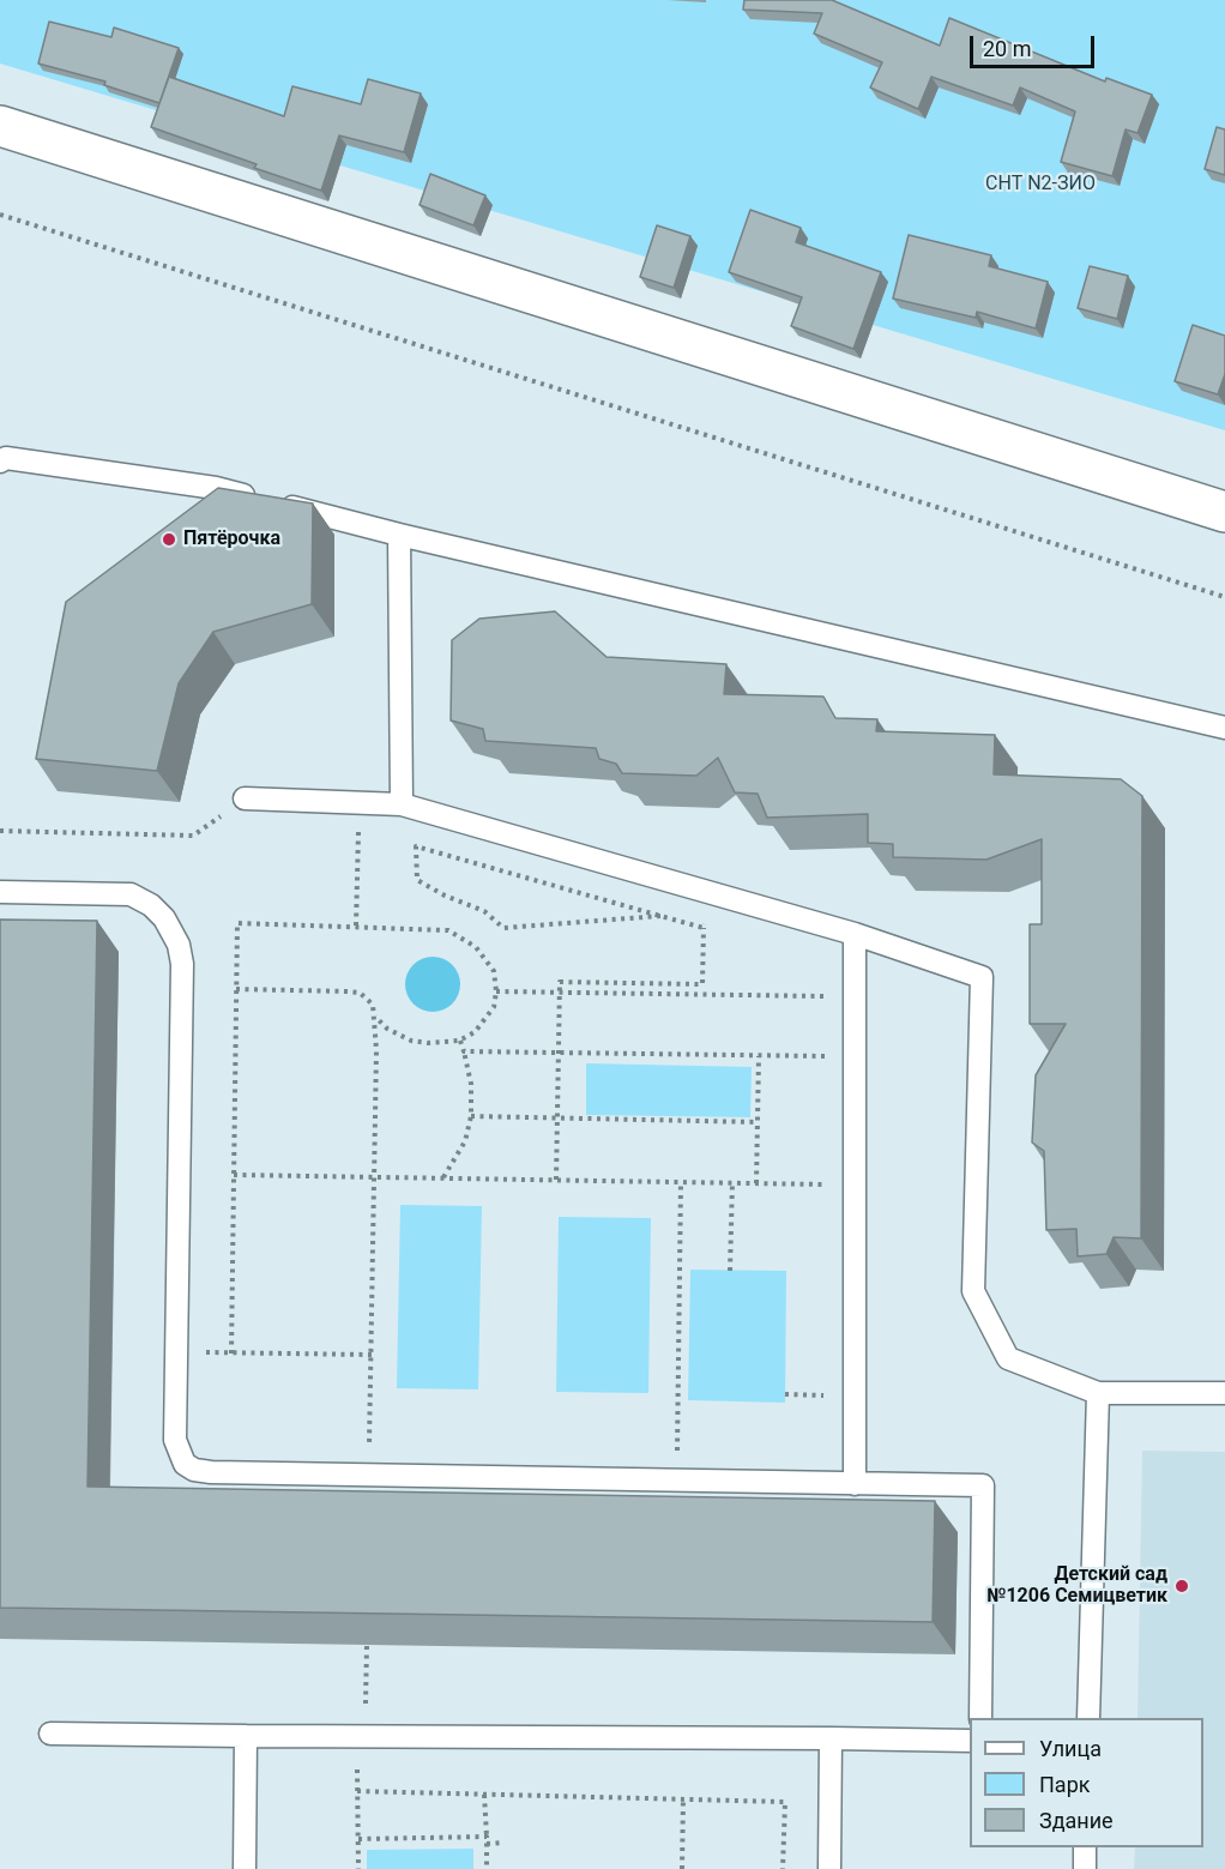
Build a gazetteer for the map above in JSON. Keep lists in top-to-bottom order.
{
  "parks": ["СНТ N2-ЗИО"],
  "places": ["Пятёрочка", "Детский сад №1206 Семицветик"],
  "legend": ["Улица", "Парк", "Здание"],
  "scale_bar": "20 m"
}
